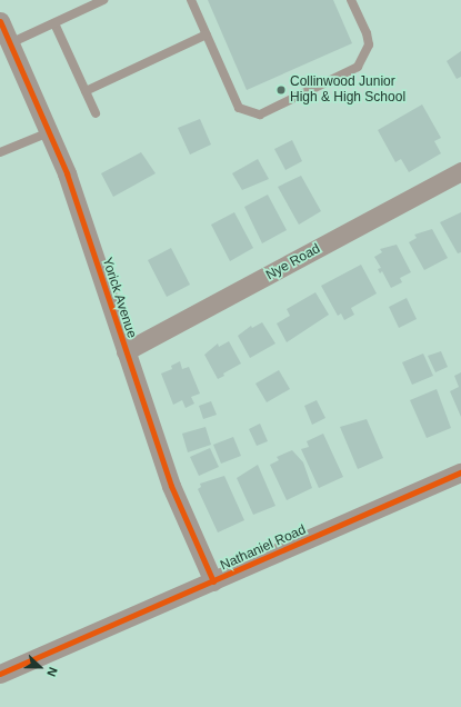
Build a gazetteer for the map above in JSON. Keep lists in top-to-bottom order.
{
  "streets": {
    "street": ["Nye Road", "Yorick Avenue", "Nathaniel Road"]
  },
  "crossings": [
    ["Nye Road", "Yorick Avenue"],
    ["Yorick Avenue", "Nathaniel Road"]
  ],
  "places": ["Collinwood Junior High & High School"],
  "north": "right"
}
